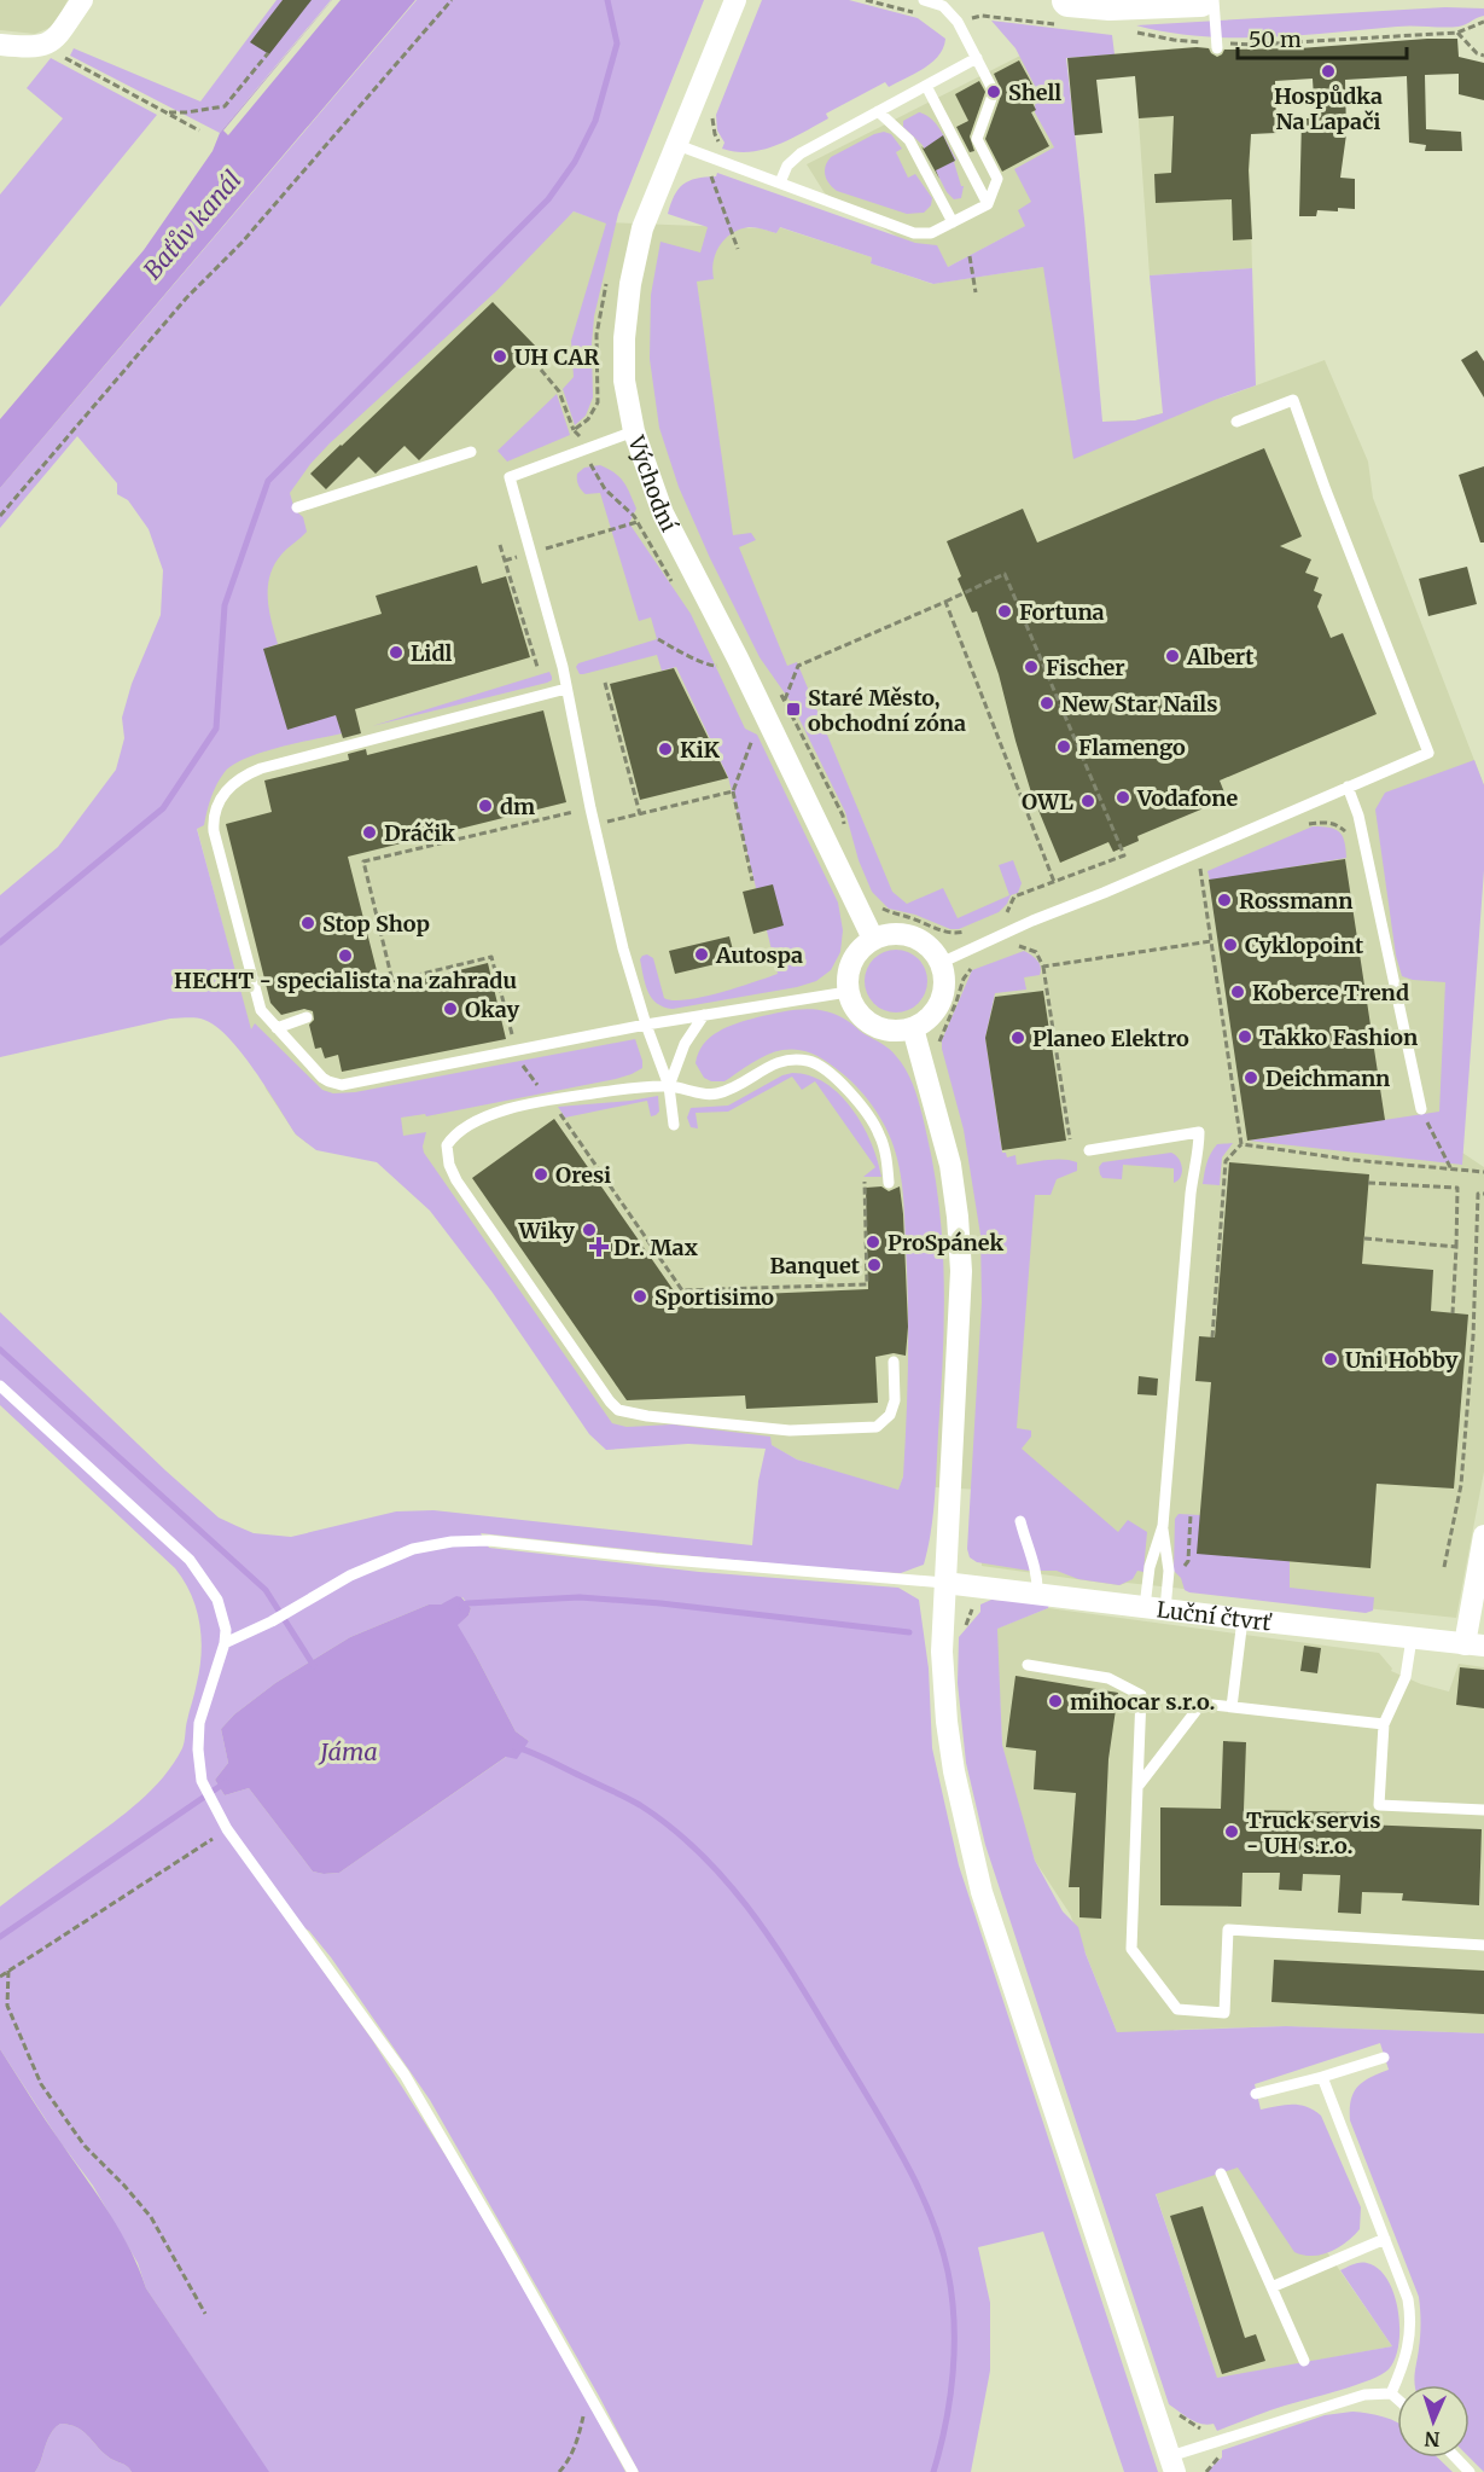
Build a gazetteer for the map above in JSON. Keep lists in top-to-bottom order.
{
  "streets": {
    "street": ["Východní", "Luční čtvrť"]
  },
  "water": ["Baťův kanál", "Jáma"],
  "places": {
    "other": [
      "Hospůdka Na Lapači",
      "Shell",
      "UH CAR",
      "Fortuna",
      "Lidl",
      "Albert",
      "Fischer",
      "New Star Nails",
      "Flamengo",
      "KiK",
      "Vodafone",
      "OWL",
      "dm",
      "Dráčik",
      "Rossmann",
      "Stop Shop",
      "Cyklopoint",
      "Autospa",
      "HECHT - specialista na zahradu",
      "Koberce Trend",
      "Okay",
      "Takko Fashion",
      "Planeo Elektro",
      "Deichmann",
      "Oresi",
      "Wiky",
      "ProSpánek",
      "Banquet",
      "Sportisimo",
      "Uni Hobby",
      "mihocar s.r.o.",
      "Truck servis - UH s.r.o."
    ],
    "transit": ["Staré Město, obchodní zóna"],
    "health": ["Dr. Max"]
  },
  "scale_bar": "50 m",
  "north": "bottom"
}
